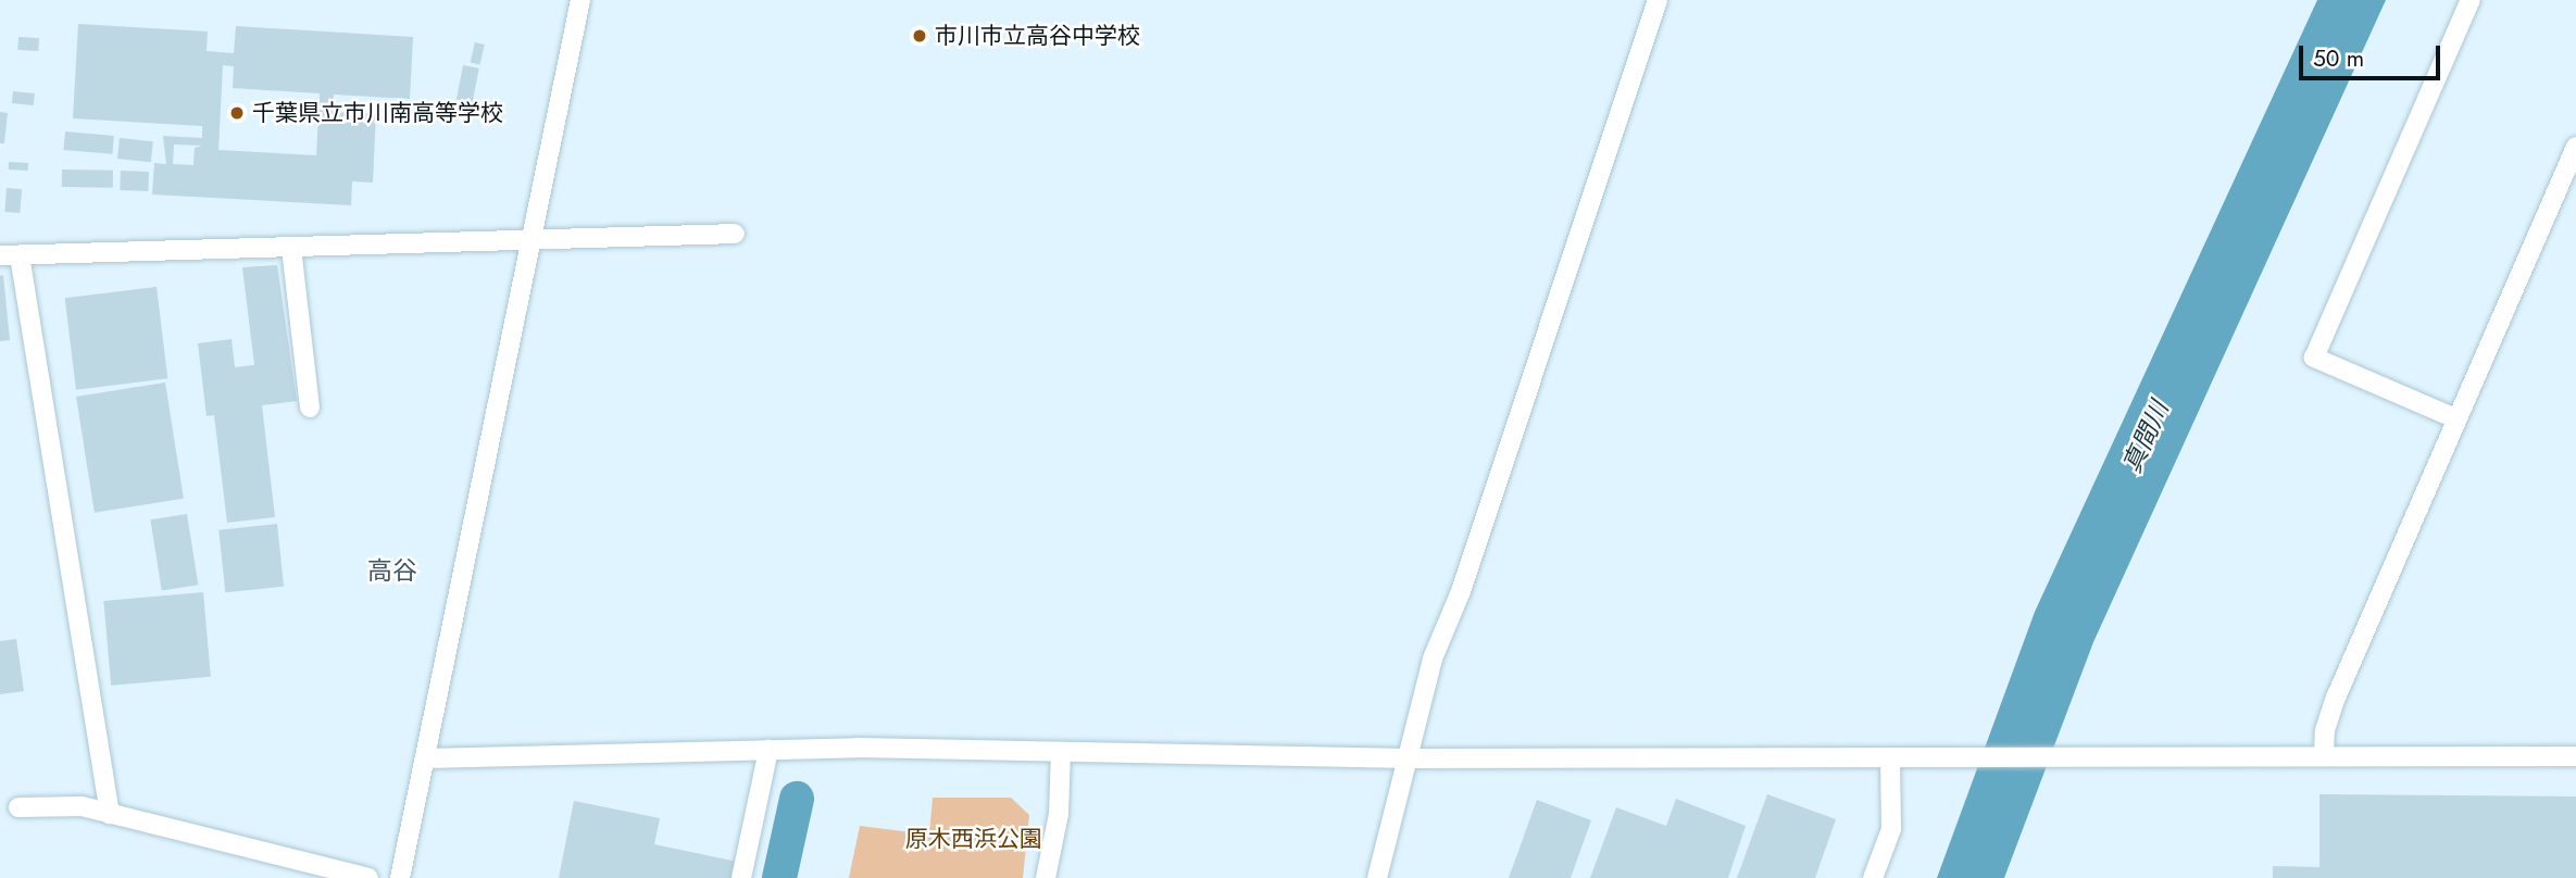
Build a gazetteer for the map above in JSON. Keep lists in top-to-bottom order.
{
  "districts": ["高谷"],
  "water": ["真間川"],
  "parks": ["原木西浜公園"],
  "places": ["市川市立高谷中学校", "千葉県立市川南高等学校"],
  "scale_bar": "50 m"
}
